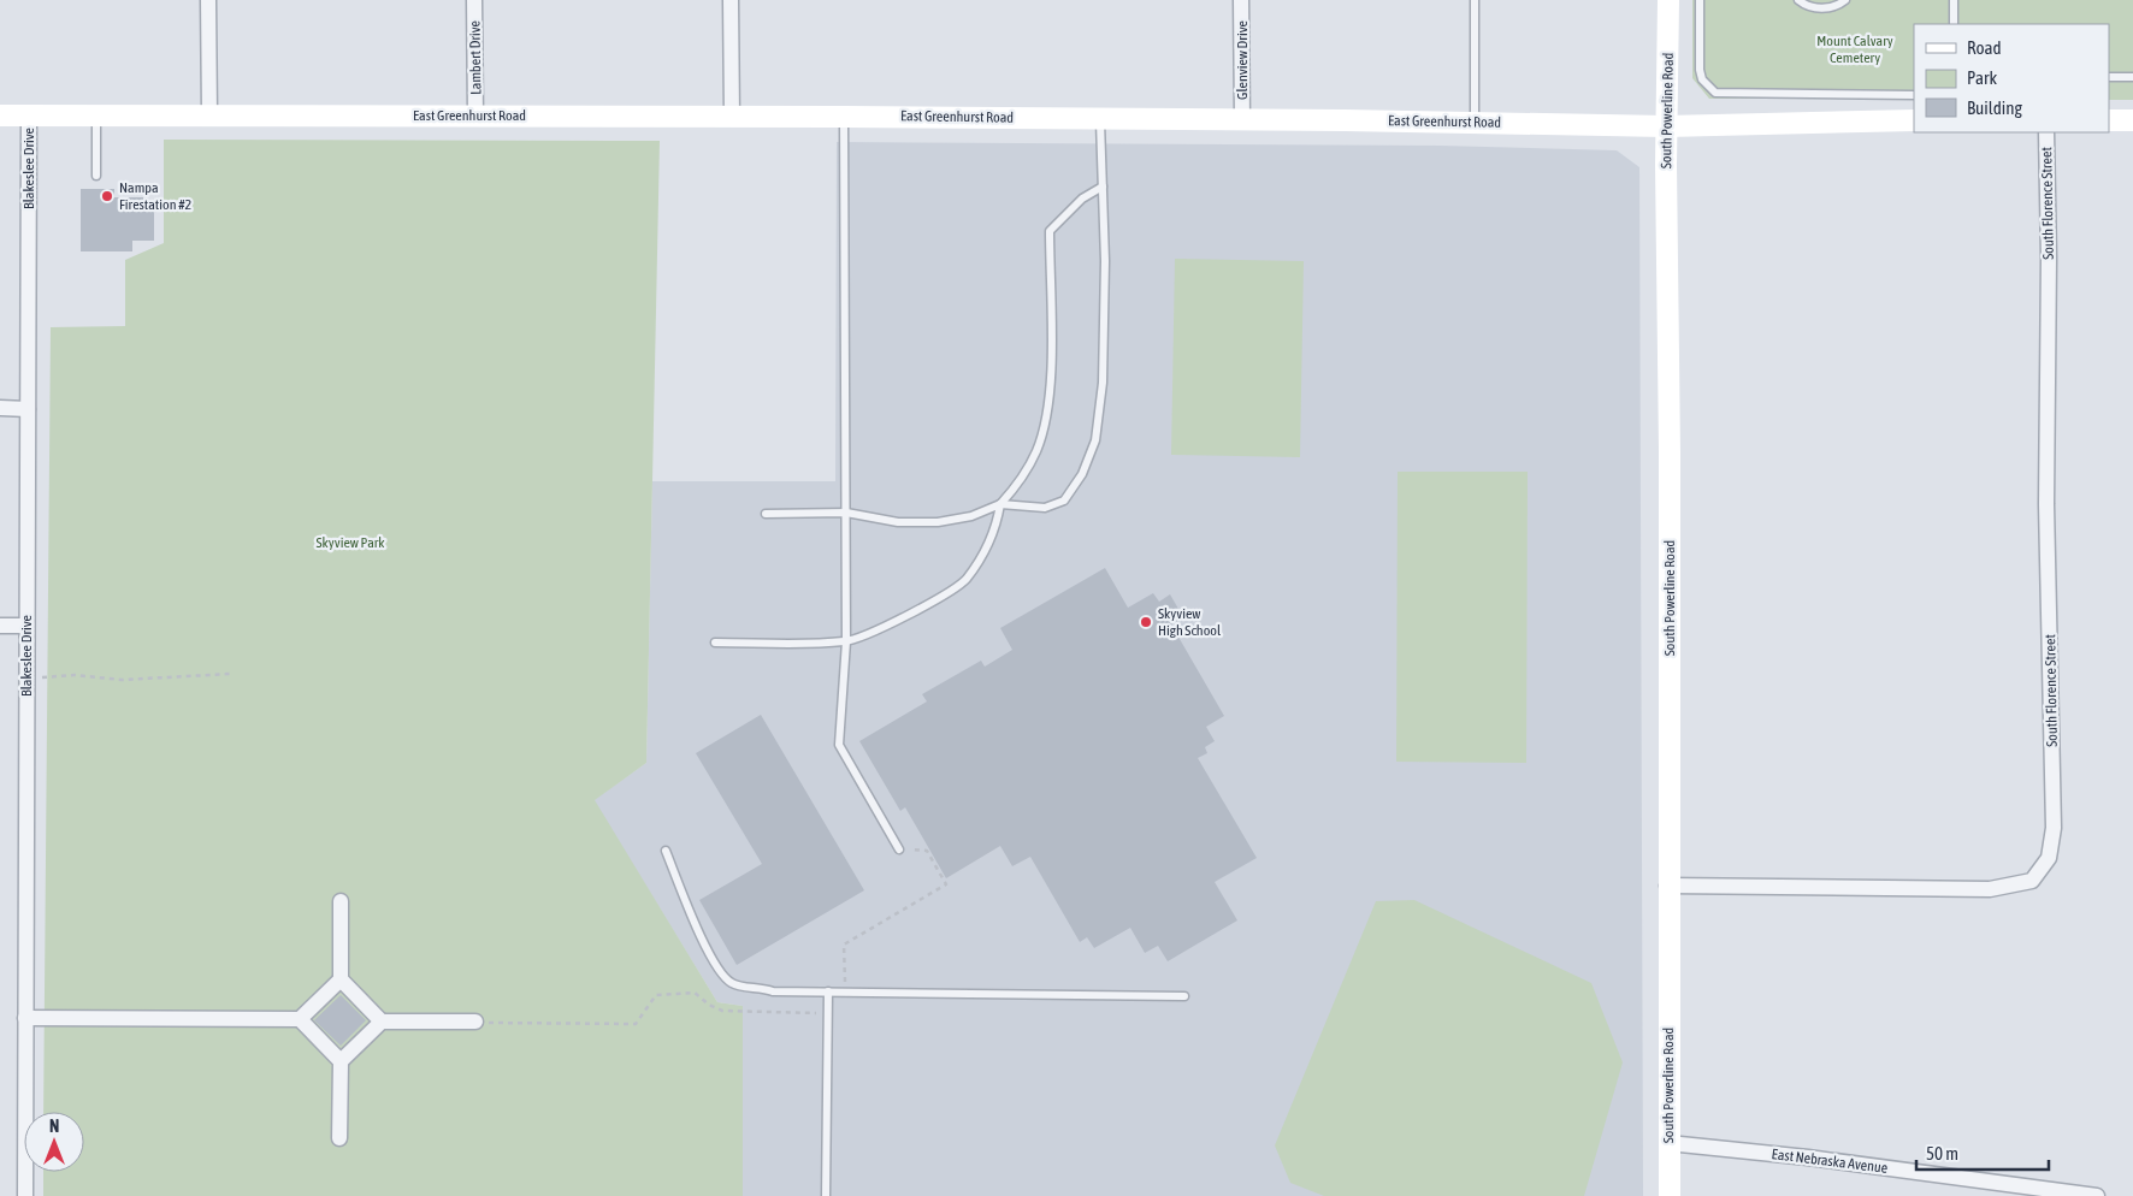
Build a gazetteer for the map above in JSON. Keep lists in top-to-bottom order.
{
  "streets": {
    "main road": ["South Powerline Road", "East Greenhurst Road"],
    "street": [
      "Lambert Drive",
      "Glenview Drive",
      "Blakeslee Drive",
      "South Florence Street",
      "East Nebraska Avenue"
    ]
  },
  "crossings": [
    ["Lambert Drive", "East Greenhurst Road"],
    ["Glenview Drive", "East Greenhurst Road"],
    ["South Powerline Road", "East Greenhurst Road"],
    ["South Powerline Road", "South Florence Street"],
    ["South Powerline Road", "East Nebraska Avenue"],
    ["East Greenhurst Road", "Blakeslee Drive"]
  ],
  "parks": ["Mount Calvary Cemetery", "Skyview Park"],
  "places": ["Nampa Firestation #2", "Skyview High School"],
  "legend": ["Road", "Park", "Building"],
  "scale_bar": "50 m",
  "north": "top"
}
